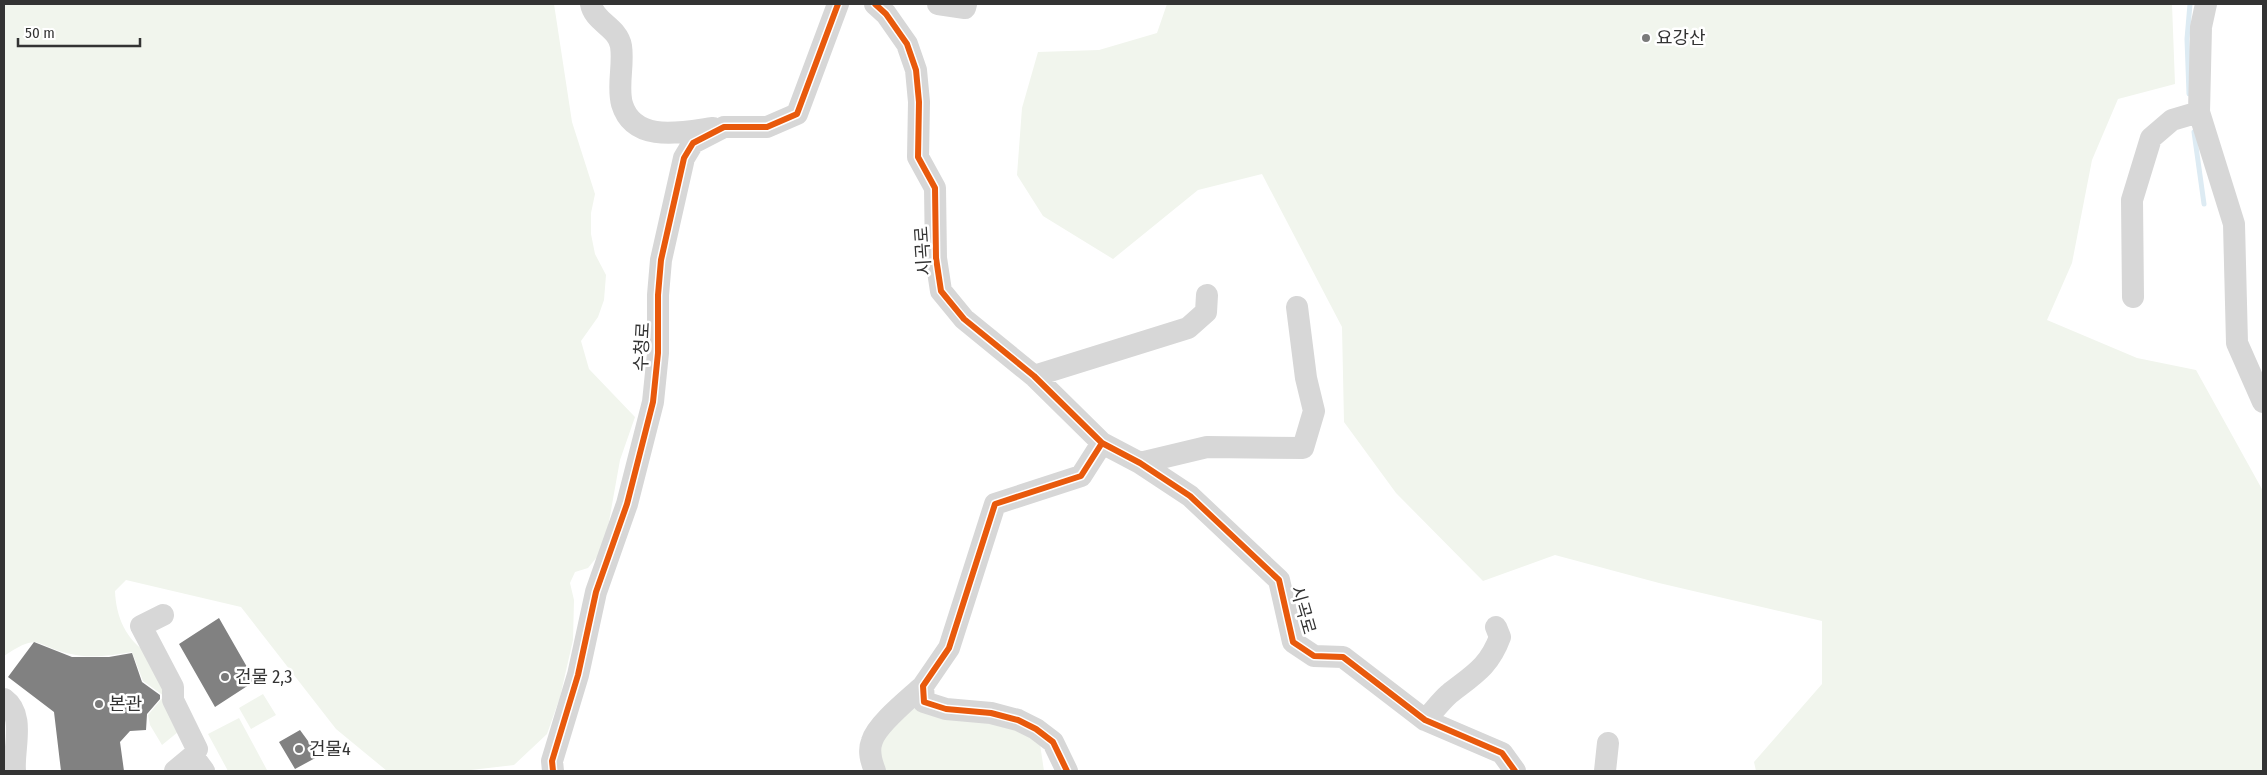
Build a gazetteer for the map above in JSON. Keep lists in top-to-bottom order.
{
  "streets": {
    "street": ["시곡로", "수청로"]
  },
  "places": [
    "요강산",
    "건물 2,3",
    "본관",
    "건물4"
  ],
  "scale_bar": "50 m"
}
